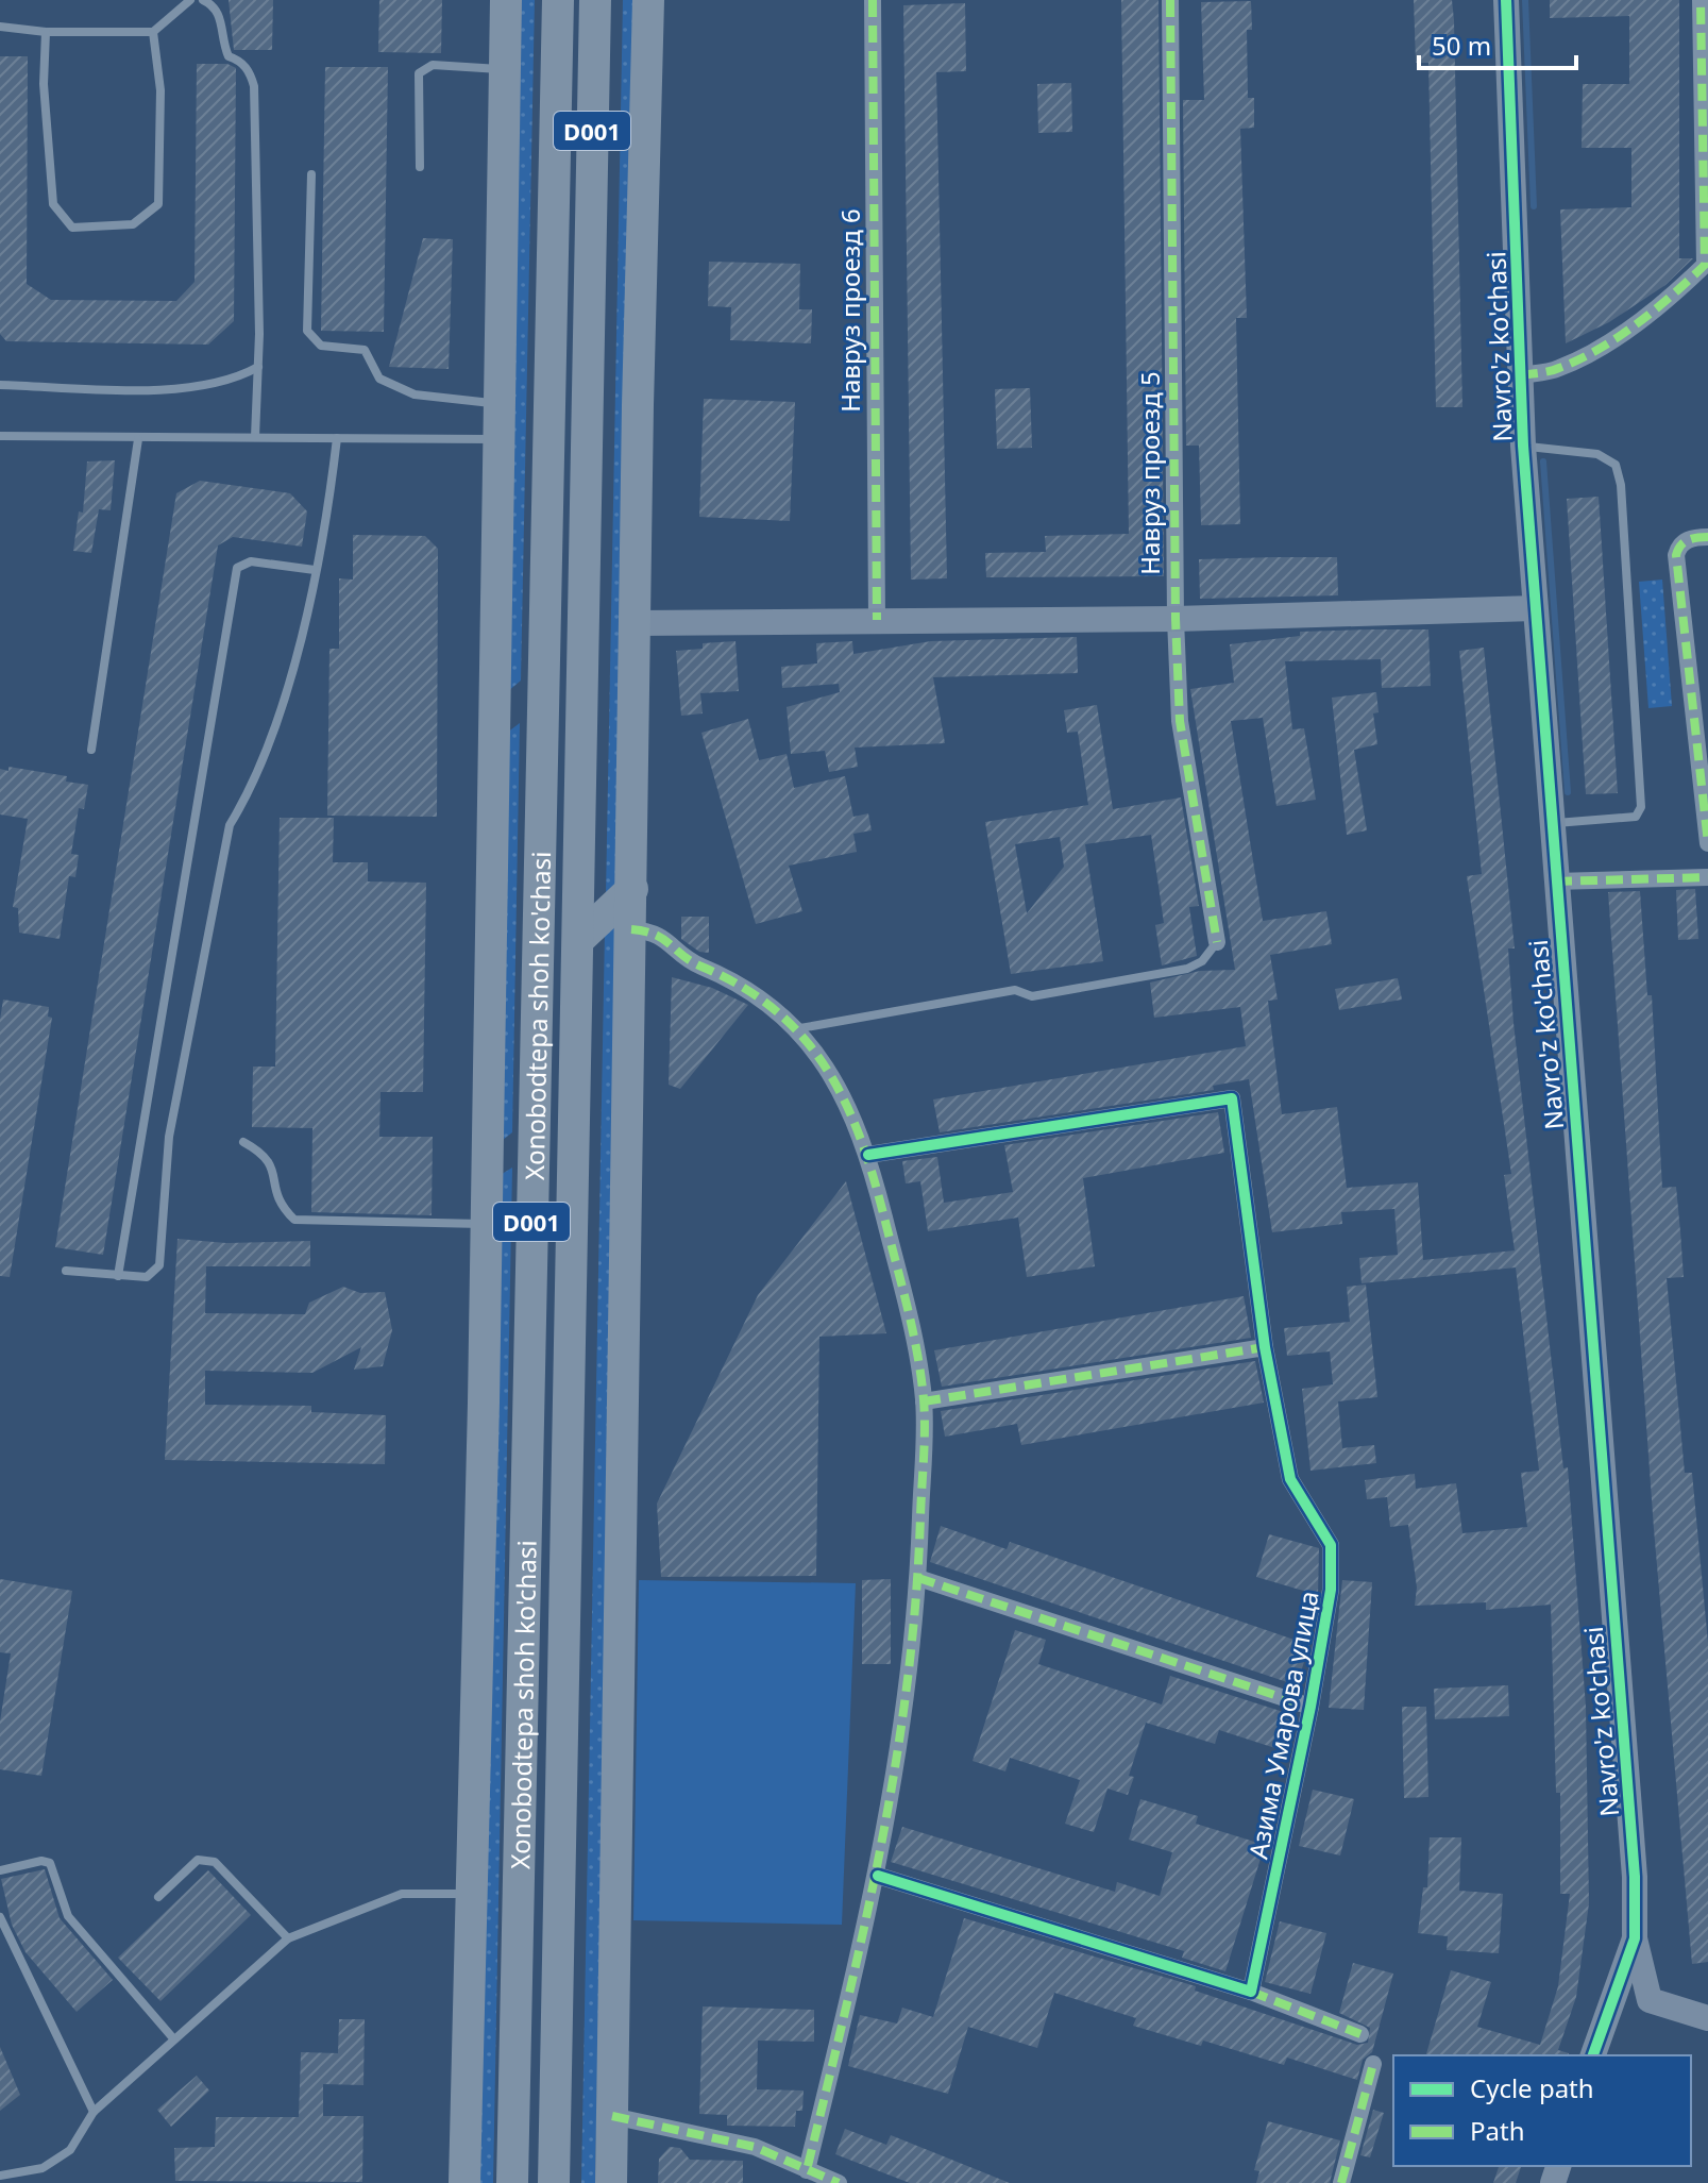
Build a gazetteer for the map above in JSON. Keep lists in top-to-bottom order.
{
  "streets": {
    "highway": ["D001", "Xonobodtepa shoh ko'chasi"],
    "street": [
      "Навруз проезд 6",
      "Navro'z ko'chasi",
      "Навруз проезд 5",
      "Азима Умарова улица"
    ]
  },
  "legend": ["Cycle path", "Path"],
  "scale_bar": "50 m"
}
